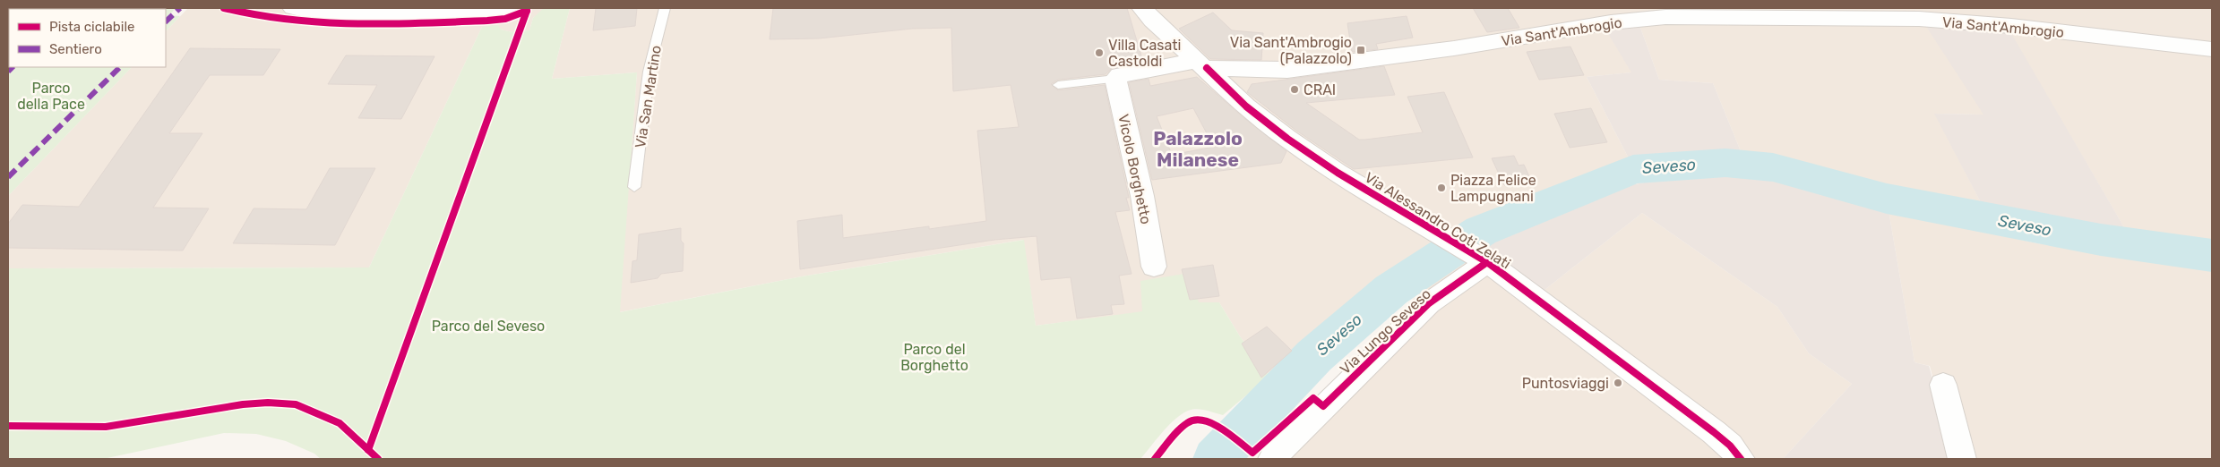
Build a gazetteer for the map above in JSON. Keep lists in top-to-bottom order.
{
  "streets": {
    "street": [
      "Via Sant'Ambrogio",
      "Vicolo Borghetto",
      "Via Alessandro Coti Zelati",
      "Via Lungo Seveso"
    ],
    "lane": ["Via San Martino"]
  },
  "crossings": [
    ["Via Sant'Ambrogio", "Vicolo Borghetto"],
    ["Via Sant'Ambrogio", "Via Alessandro Coti Zelati"],
    ["Via Alessandro Coti Zelati", "Via Lungo Seveso"]
  ],
  "districts": ["Palazzolo Milanese"],
  "water": ["Seveso"],
  "parks": ["Parco della Pace", "Parco del Seveso", "Parco del Borghetto"],
  "places": {
    "transit": ["Via Sant'Ambrogio (Palazzolo)"],
    "other": [
      "Villa Casati Castoldi",
      "CRAI",
      "Piazza Felice Lampugnani",
      "Puntosviaggi"
    ]
  },
  "legend": ["Pista ciclabile", "Sentiero"]
}
